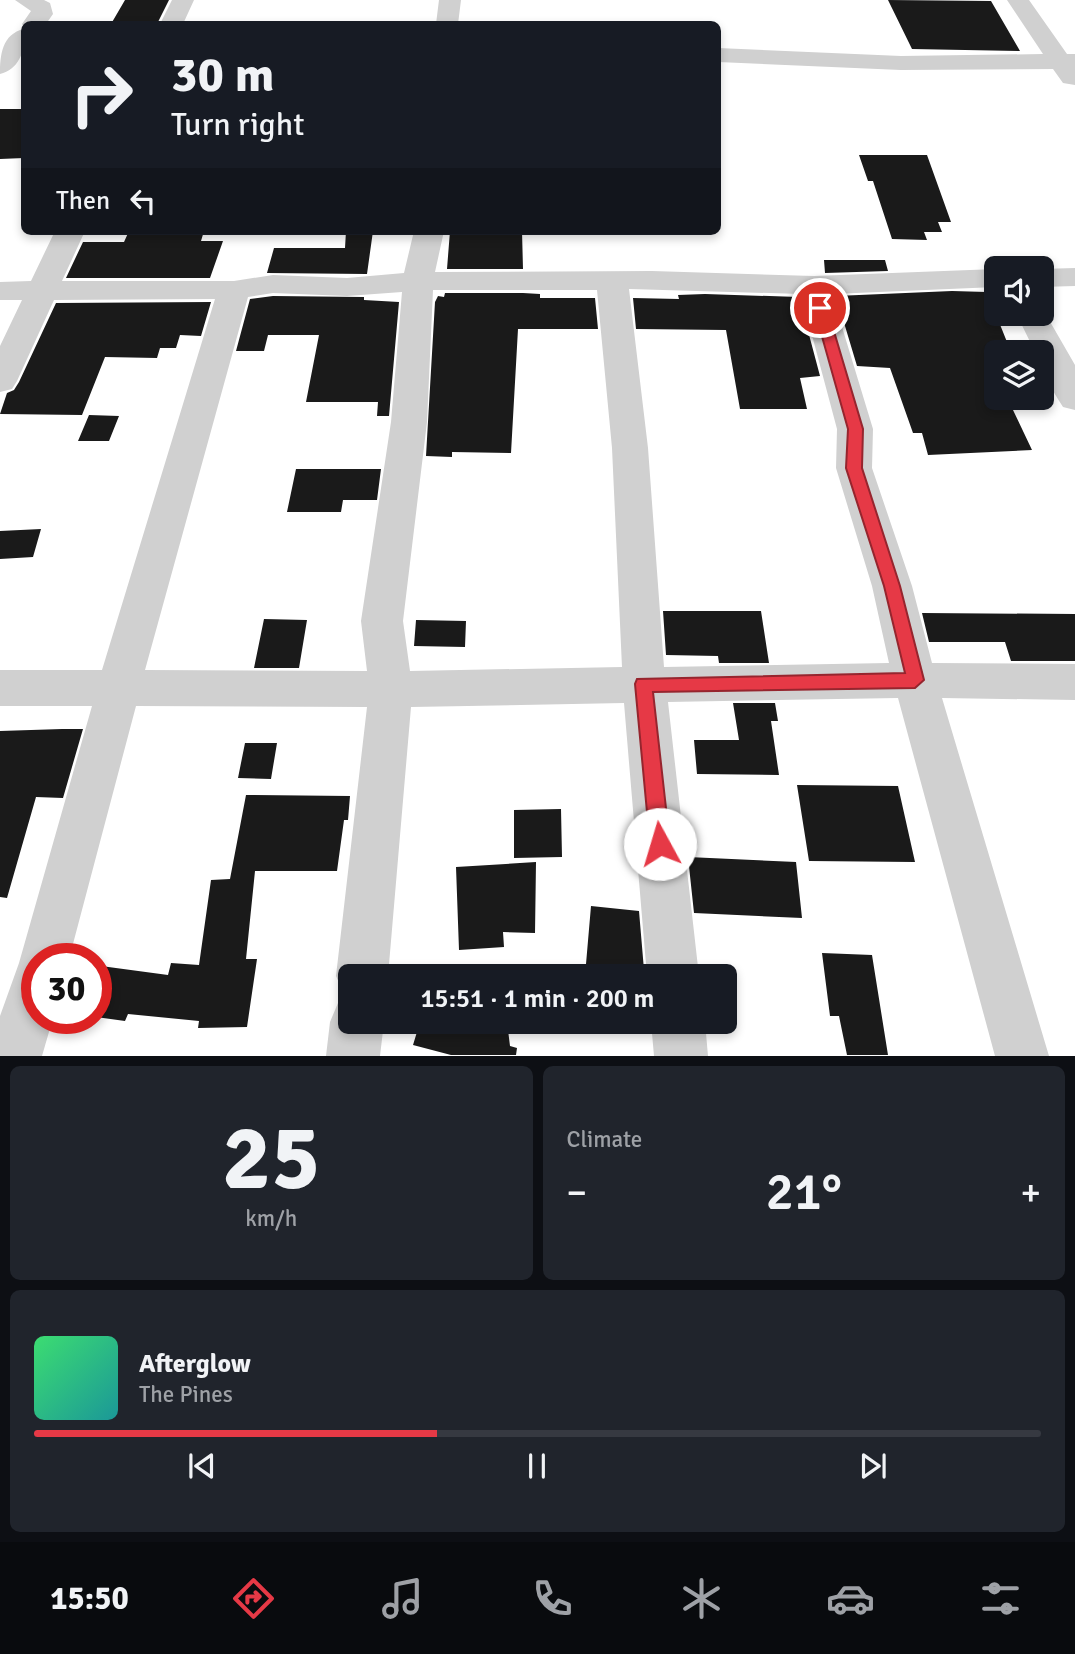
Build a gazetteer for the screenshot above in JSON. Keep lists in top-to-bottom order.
{
  "page": {
    "turn": ["30 m", "Turn right"],
    "then": "Then",
    "limit": "30",
    "trip": "15:51 · 1 min · 200 m",
    "tile": [
      ["25", "km/h"],
      "Climate"
    ],
    "heat": ["−", "21°", "+"],
    "song": ["Afterglow", "The Pines"],
    "tabs": "15:50"
  }
}
